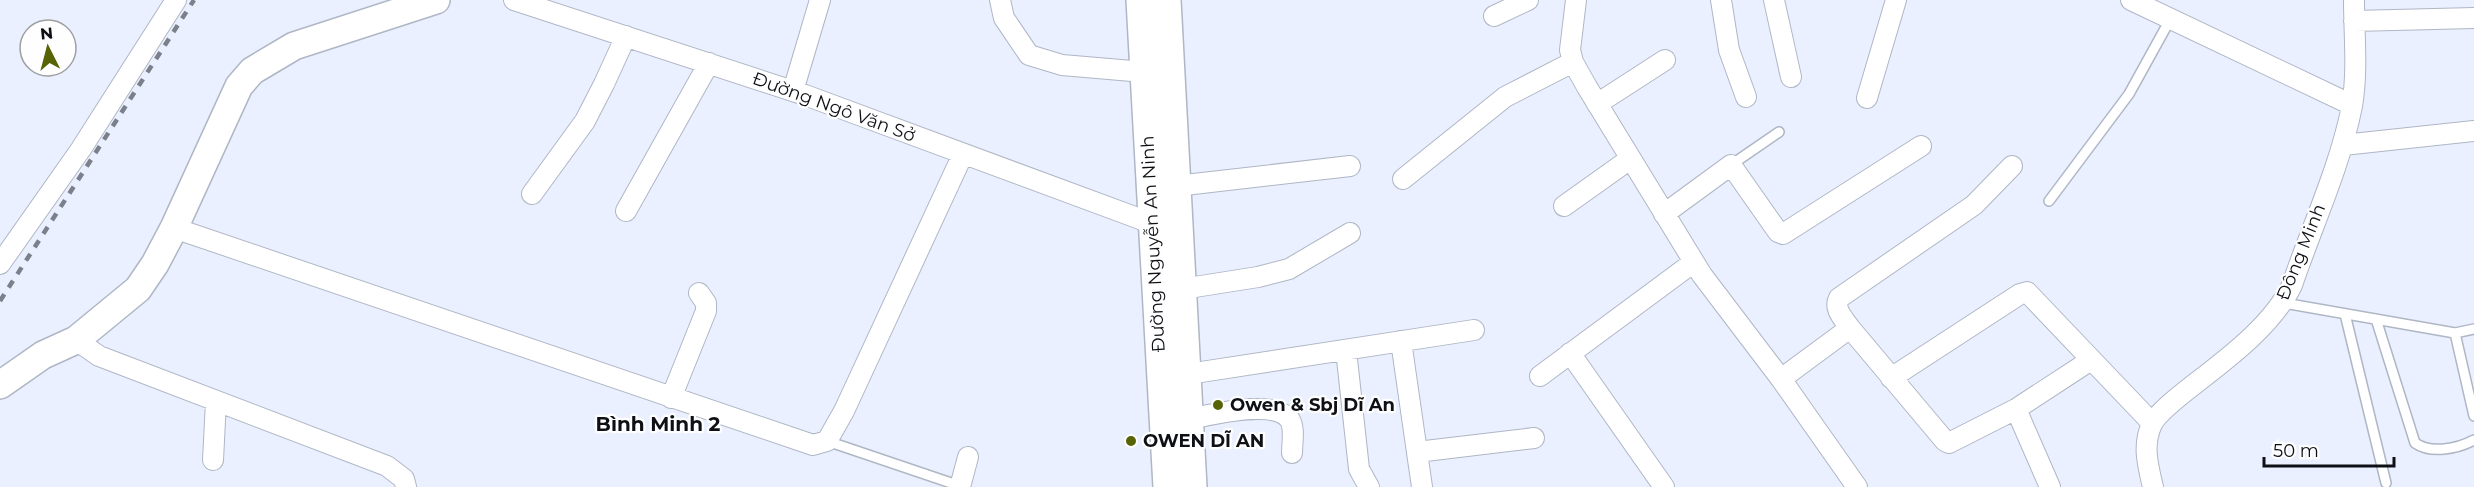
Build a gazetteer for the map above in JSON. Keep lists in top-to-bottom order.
{
  "streets": {
    "main road": ["Đường Nguyễn An Ninh"],
    "street": ["Đường Ngô Văn Sở", "Đông Minh"]
  },
  "crossings": [
    ["Đường Ngô Văn Sở", "Đường Nguyễn An Ninh"]
  ],
  "districts": ["Bình Minh 2"],
  "places": ["Owen & Sbj Dĩ An", "OWEN DĨ AN"],
  "scale_bar": "50 m",
  "north": "top"
}
